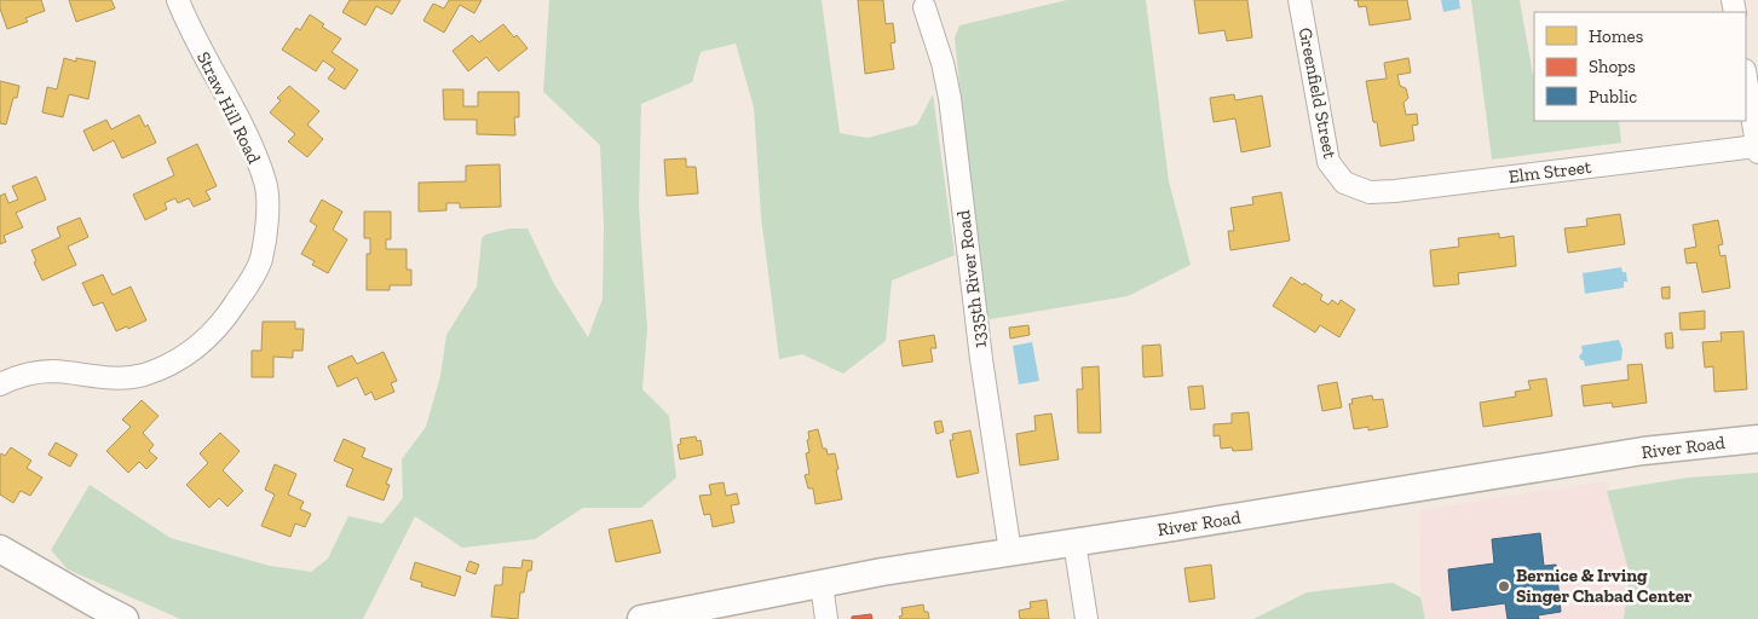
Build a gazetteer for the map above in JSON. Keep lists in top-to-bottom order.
{
  "streets": {
    "street": [
      "Greenfield Street",
      "Straw Hill Road",
      "Elm Street",
      "1335th River Road",
      "River Road"
    ]
  },
  "crossings": [
    ["Greenfield Street", "Elm Street"],
    ["1335th River Road", "River Road"]
  ],
  "places": ["Bernice & Irving Singer Chabad Center"],
  "legend": ["Homes", "Shops", "Public"]
}
